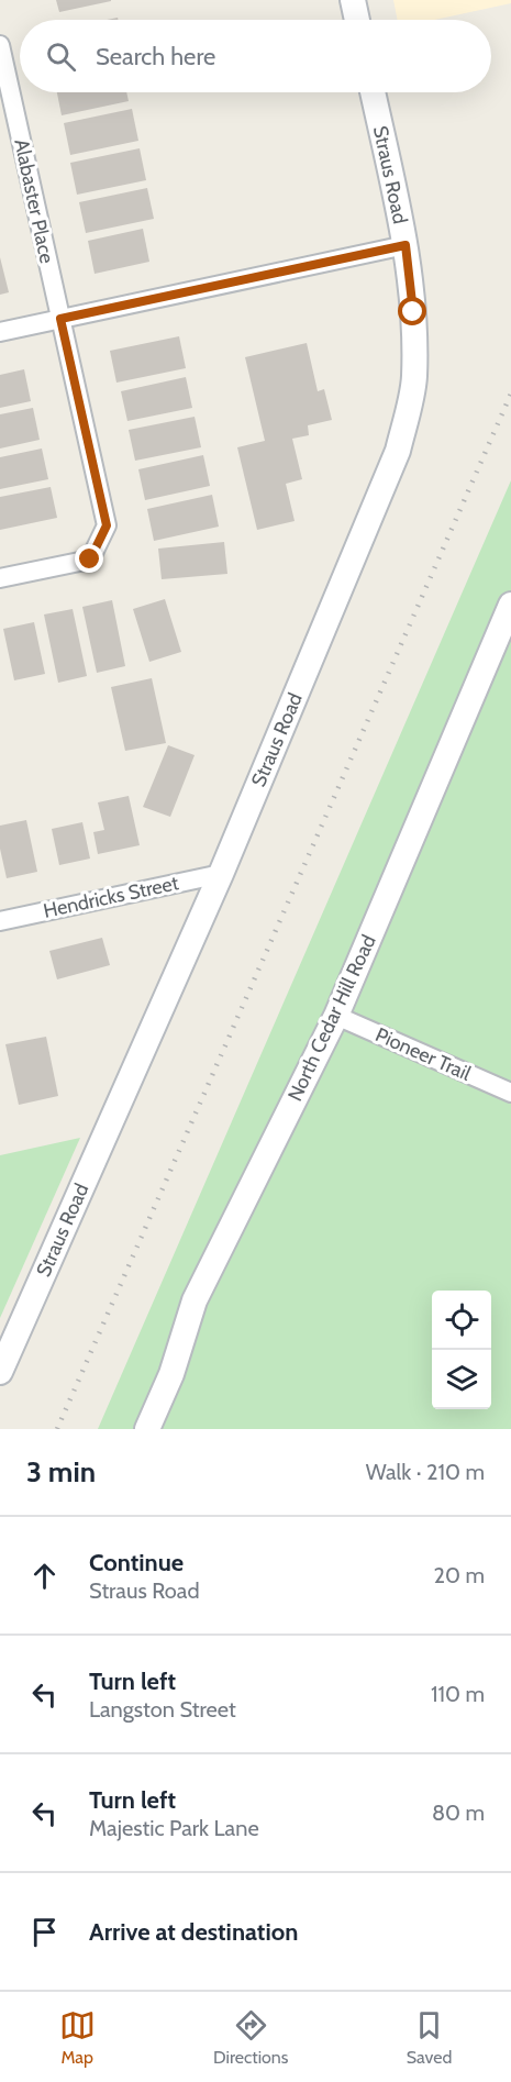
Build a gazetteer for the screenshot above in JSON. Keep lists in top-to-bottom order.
{
  "streets": {
    "street": [
      "Straus Road",
      "Alabaster Place",
      "Hendricks Street",
      "North Cedar Hill Road",
      "Pioneer Trail"
    ]
  },
  "crossings": [
    ["Straus Road", "Hendricks Street"],
    ["North Cedar Hill Road", "Pioneer Trail"]
  ],
  "page": {
    "search": "Search here",
    "heading": ["3 min", "Walk · 210 m"],
    "list": [
      ["Continue", "Straus Road", "20 m"],
      ["Turn left", "Langston Street", "110 m"],
      ["Turn left", "Majestic Park Lane", "80 m"],
      "Arrive at destination"
    ],
    "nav": ["Map", "Directions", "Saved"]
  }
}
